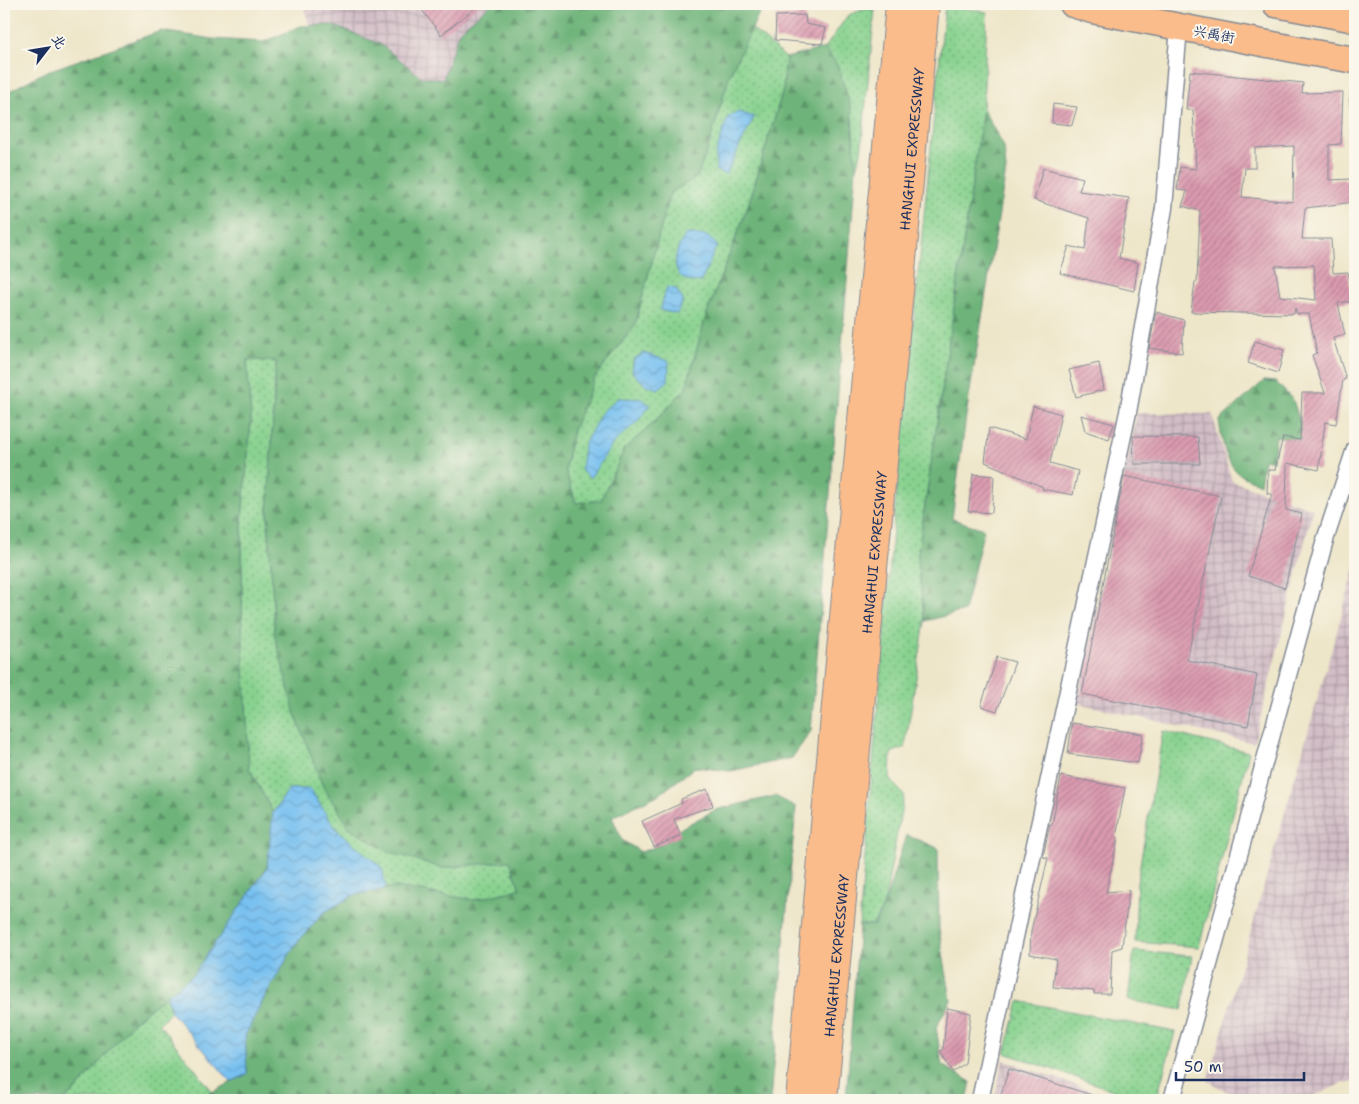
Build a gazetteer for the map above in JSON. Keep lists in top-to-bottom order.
{
  "streets": {
    "highway": ["HANGHUI EXPRESSWAY"],
    "main road": ["兴禹街"]
  },
  "scale_bar": "50 m",
  "north": "top right"
}
